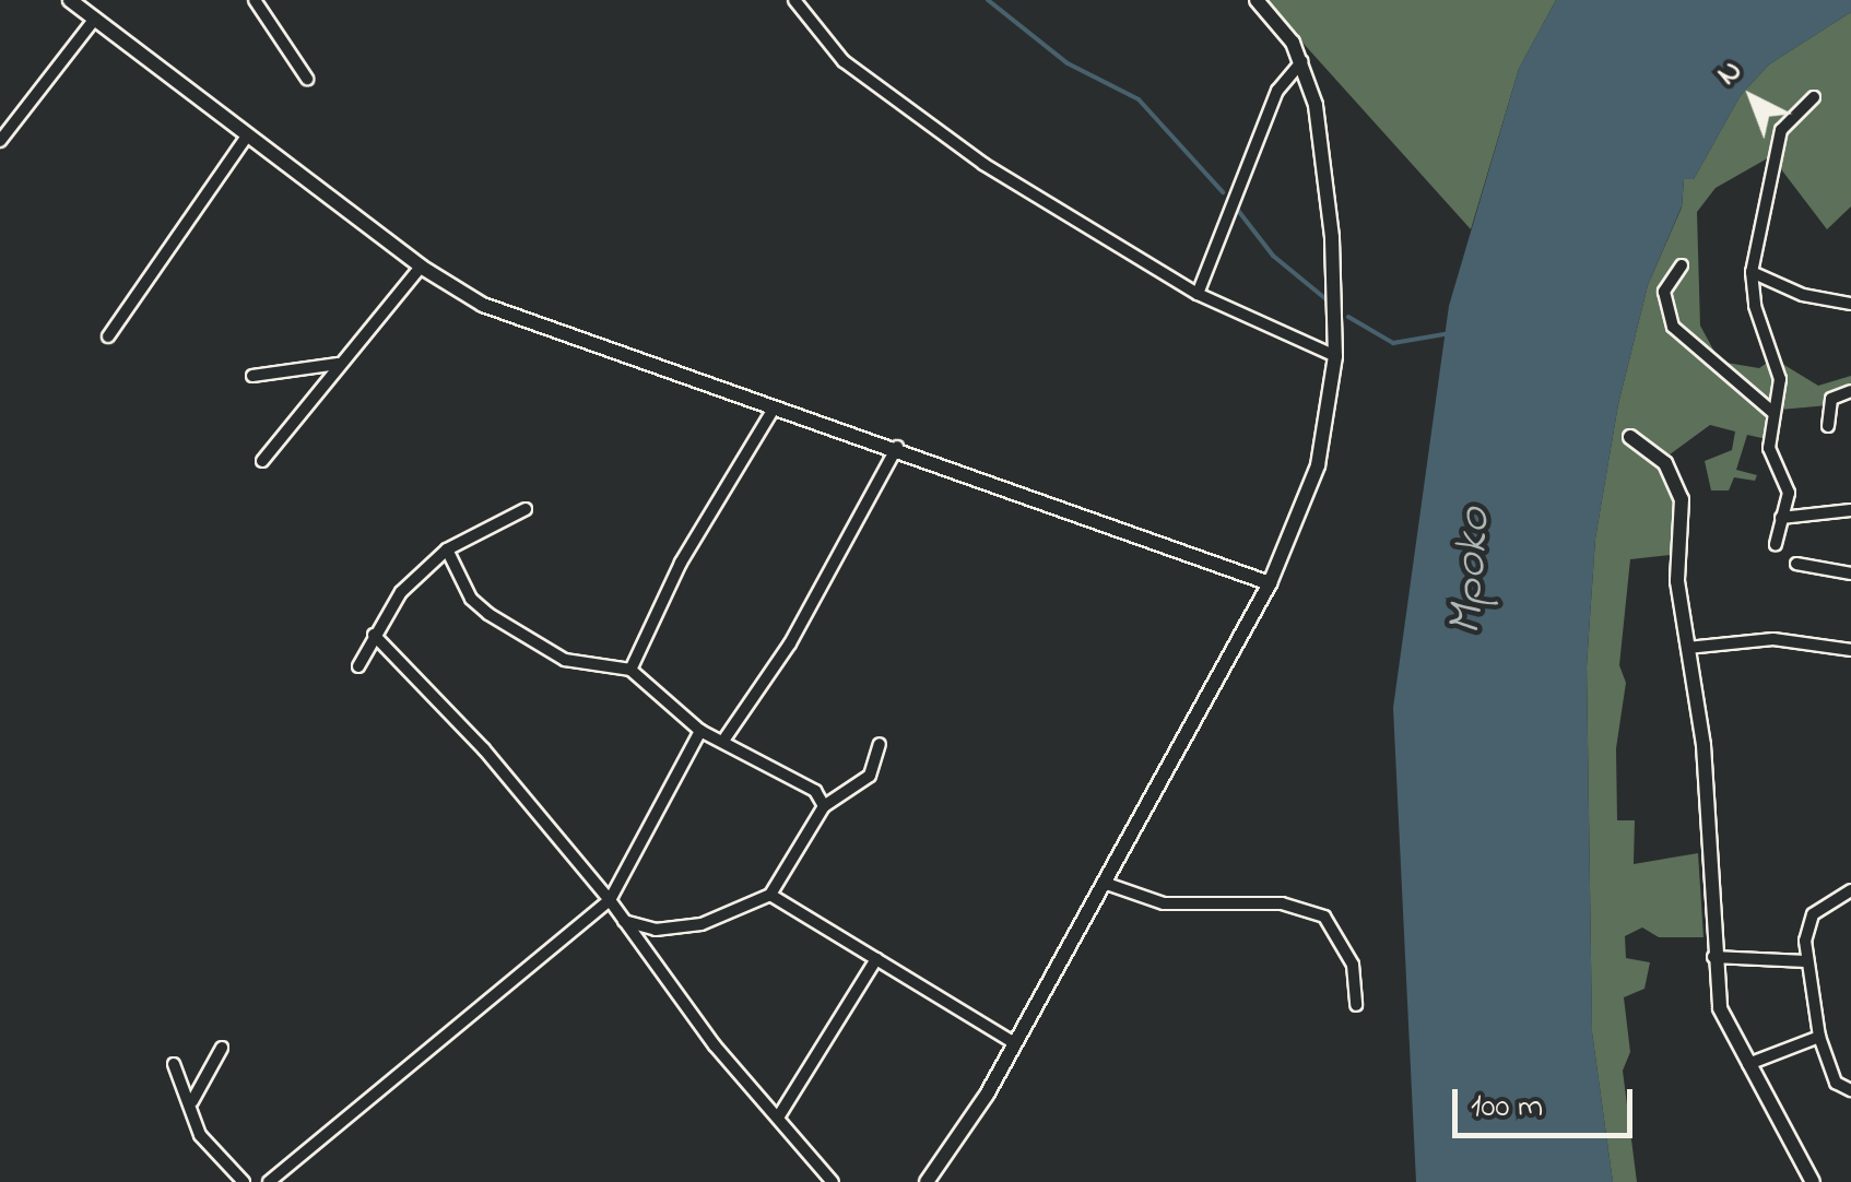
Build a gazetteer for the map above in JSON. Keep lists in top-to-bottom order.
{
  "water": ["Mpoko"],
  "scale_bar": "100 m",
  "north": "top left"
}
